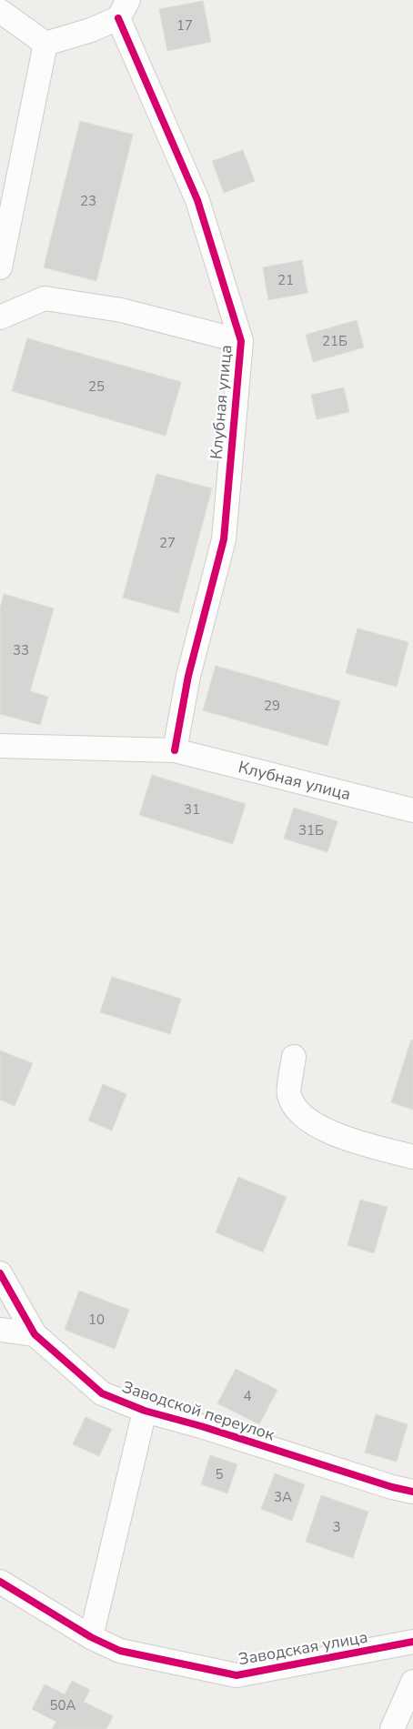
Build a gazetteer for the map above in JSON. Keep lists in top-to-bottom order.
{
  "streets": {
    "street": ["Клубная улица", "Заводской переулок", "Заводская улица"]
  },
  "house_numbers": [
    "17",
    "23",
    "21",
    "21Б",
    "25",
    "27",
    "33",
    "29",
    "31",
    "31Б",
    "10",
    "4",
    "5",
    "3А",
    "3",
    "50А"
  ]
}
